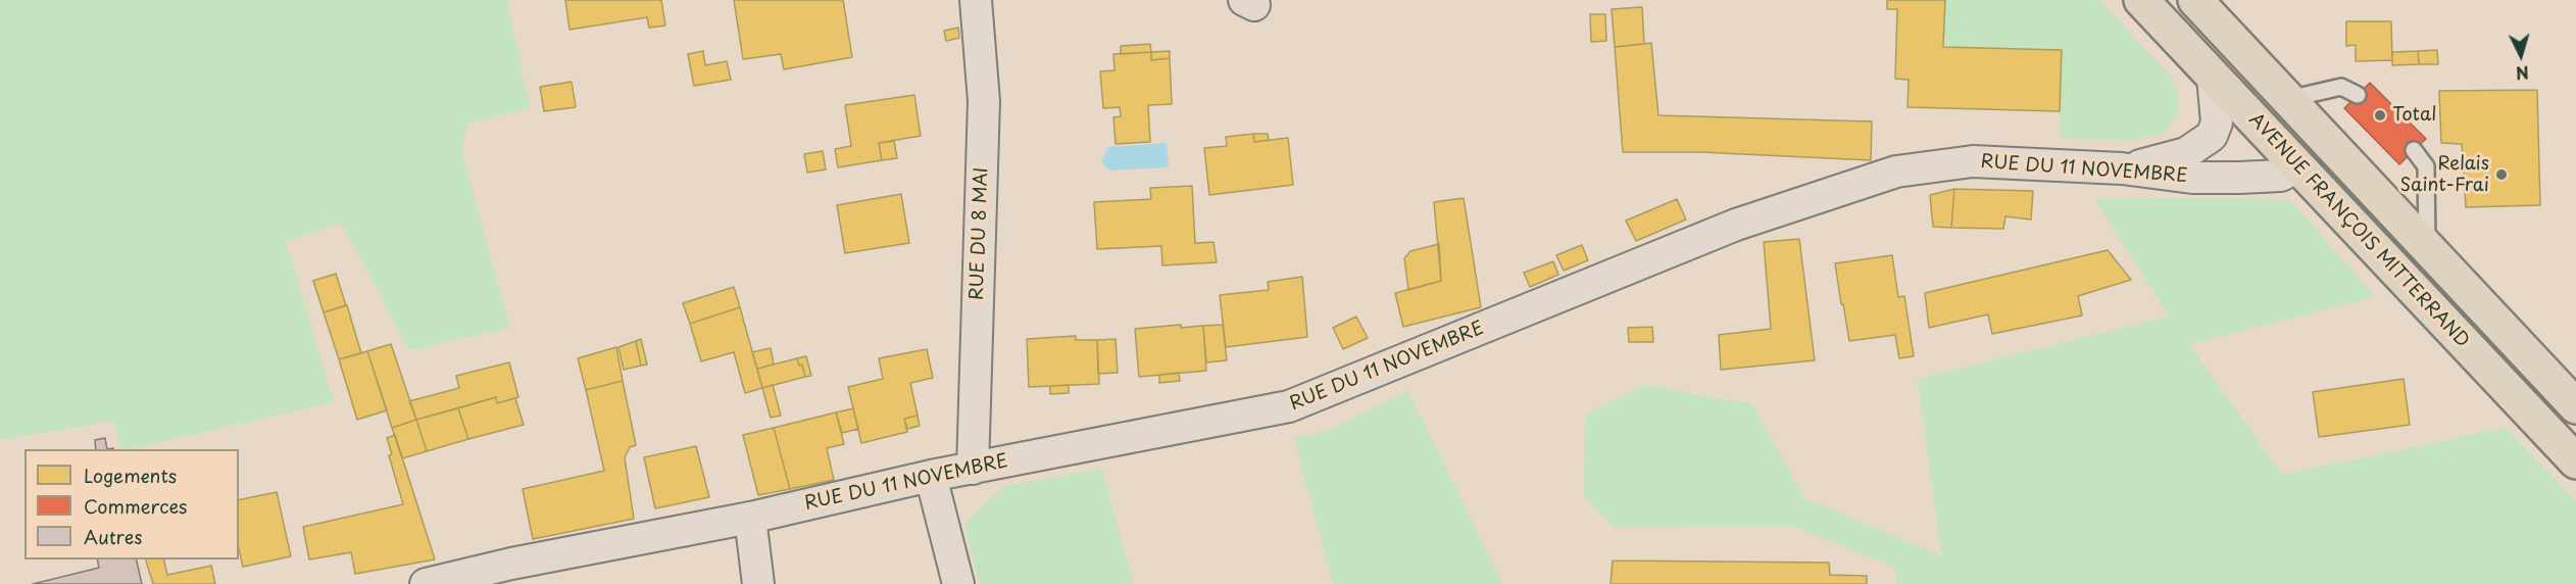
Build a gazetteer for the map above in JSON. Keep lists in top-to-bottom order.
{
  "streets": {
    "main road": ["AVENUE FRANÇOIS MITTERRAND"],
    "street": ["RUE DU 11 NOVEMBRE", "RUE DU 8 MAI"]
  },
  "crossings": [
    ["RUE DU 11 NOVEMBRE", "AVENUE FRANÇOIS MITTERRAND"],
    ["RUE DU 11 NOVEMBRE", "RUE DU 8 MAI"]
  ],
  "places": ["Total", "Relais Saint-Frai"],
  "legend": ["Logements", "Commerces", "Autres"],
  "north": "bottom"
}
